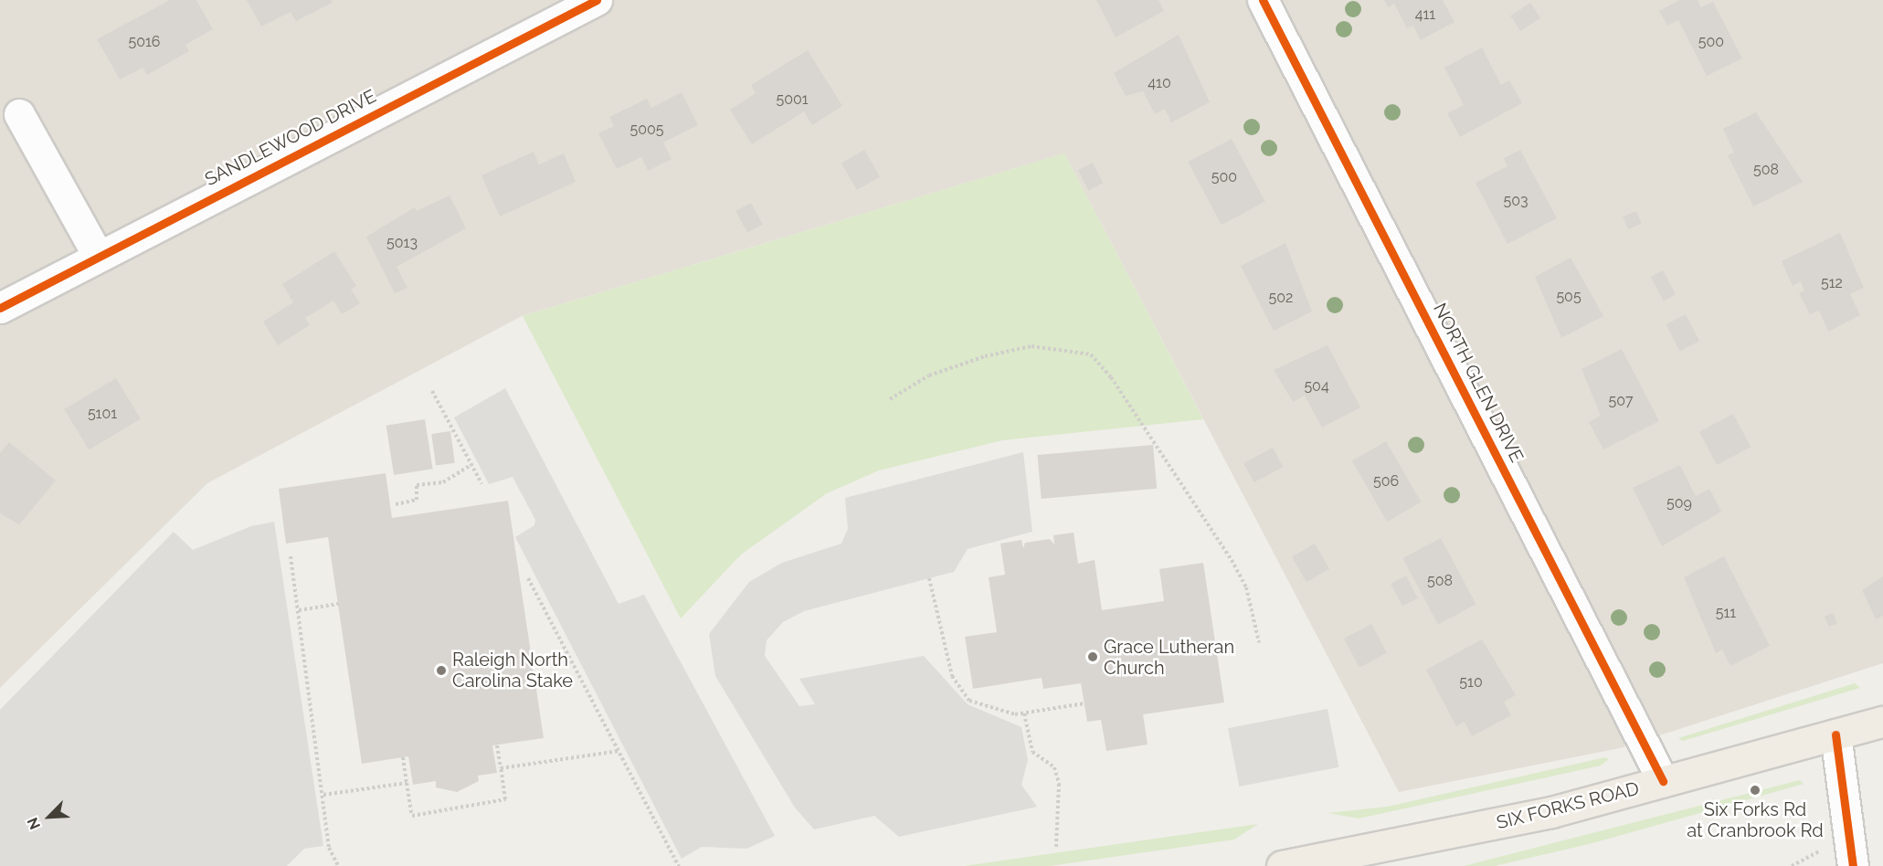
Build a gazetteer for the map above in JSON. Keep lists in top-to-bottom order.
{
  "streets": {
    "main road": ["SIX FORKS ROAD"],
    "street": ["SANDLEWOOD DRIVE", "NORTH GLEN DRIVE"]
  },
  "crossings": [
    ["NORTH GLEN DRIVE", "SIX FORKS ROAD"]
  ],
  "places": ["Grace Lutheran Church", "Raleigh North Carolina Stake", "Six Forks Rd at Cranbrook Rd"],
  "house_numbers": [
    "411",
    "5016",
    "500",
    "410",
    "5001",
    "5005",
    "508",
    "500",
    "503",
    "5013",
    "512",
    "505",
    "502",
    "504",
    "507",
    "5101",
    "506",
    "509",
    "508",
    "511",
    "510"
  ],
  "north": "bottom left"
}
